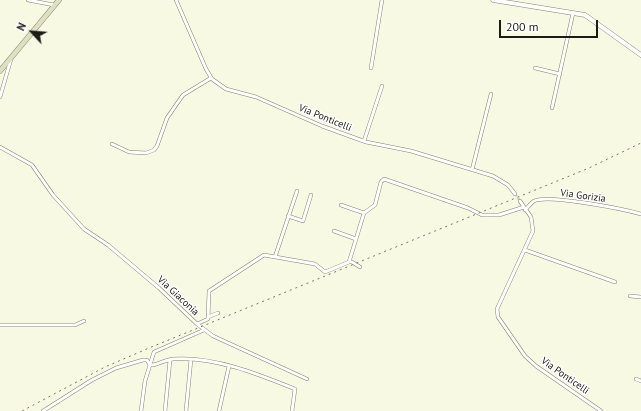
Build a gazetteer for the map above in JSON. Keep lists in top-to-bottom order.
{
  "streets": {
    "street": ["Via Ponticelli", "Via Gorizia", "Via Giaconia"]
  },
  "crossings": [
    ["Via Ponticelli", "Via Gorizia"]
  ],
  "scale_bar": "200 m",
  "north": "top left"
}
